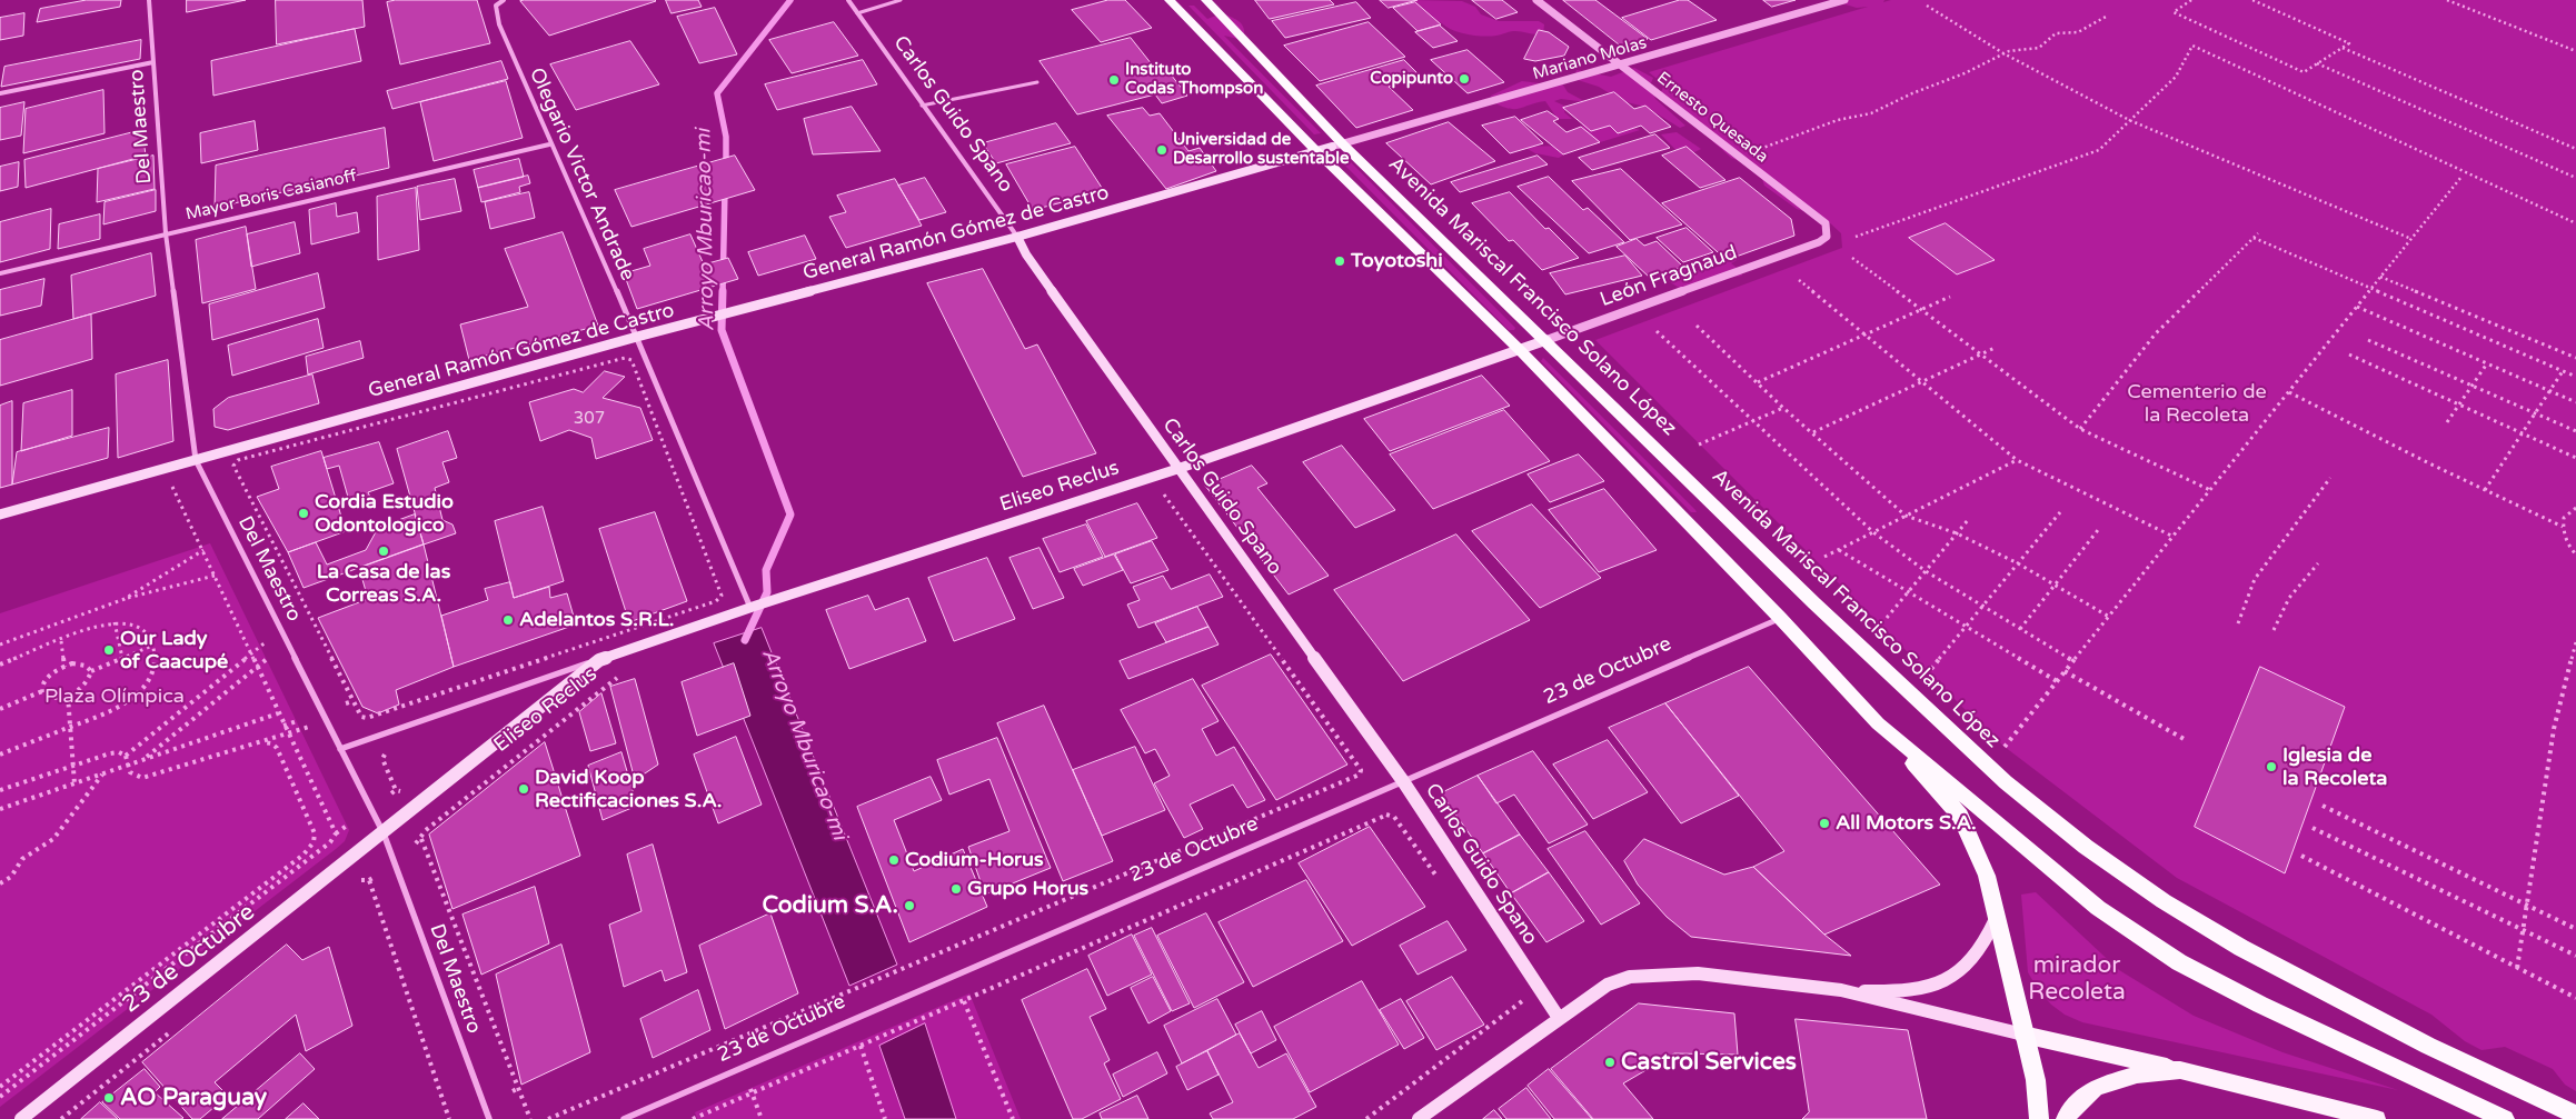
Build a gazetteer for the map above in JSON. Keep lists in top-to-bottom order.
{
  "streets": {
    "highway": ["Avenida Mariscal Francisco Solano López"],
    "main road": [
      "Carlos Guido Spano",
      "General Ramón Gómez de Castro",
      "León Fragnaud",
      "Eliseo Reclus",
      "23 de Octubre"
    ],
    "street": [
      "Mariano Molas",
      "Ernesto Quesada",
      "Del Maestro",
      "Olegario Victor Andrade",
      "Mayor Boris Casianoff"
    ]
  },
  "crossings": [
    ["Mariano Molas", "Ernesto Quesada"],
    ["Mariano Molas", "General Ramón Gómez de Castro"],
    ["Mariano Molas", "Avenida Mariscal Francisco Solano López"],
    ["Carlos Guido Spano", "General Ramón Gómez de Castro"],
    ["Carlos Guido Spano", "Eliseo Reclus"],
    ["Carlos Guido Spano", "23 de Octubre"],
    ["Ernesto Quesada", "León Fragnaud"],
    ["Del Maestro", "Mayor Boris Casianoff"],
    ["Del Maestro", "General Ramón Gómez de Castro"],
    ["Del Maestro", "Eliseo Reclus"],
    ["Del Maestro", "23 de Octubre"],
    ["Olegario Victor Andrade", "Mayor Boris Casianoff"],
    ["Olegario Victor Andrade", "General Ramón Gómez de Castro"],
    ["Olegario Victor Andrade", "Eliseo Reclus"],
    ["General Ramón Gómez de Castro", "Avenida Mariscal Francisco Solano López"],
    ["León Fragnaud", "Avenida Mariscal Francisco Solano López"],
    ["León Fragnaud", "Eliseo Reclus"],
    ["Eliseo Reclus", "23 de Octubre"]
  ],
  "water": ["Arroyo Mburicao-mi"],
  "parks": ["Cementerio de la Recoleta", "Plaza Olímpica", "mirador Recoleta"],
  "places": [
    "Copipunto",
    "Instituto Codas Thompson",
    "Universidad de Desarrollo sustentable",
    "Toyotoshi",
    "Cordia Estudio Odontologico",
    "La Casa de las Correas S.A.",
    "Adelantos S.R.L.",
    "Our Lady of Caacupé",
    "Iglesia de la Recoleta",
    "David Koop Rectificaciones S.A.",
    "All Motors S.A.",
    "Codium-Horus",
    "Grupo Horus",
    "Codium S.A.",
    "Castrol Services",
    "AO Paraguay"
  ],
  "house_numbers": ["307"]
}
